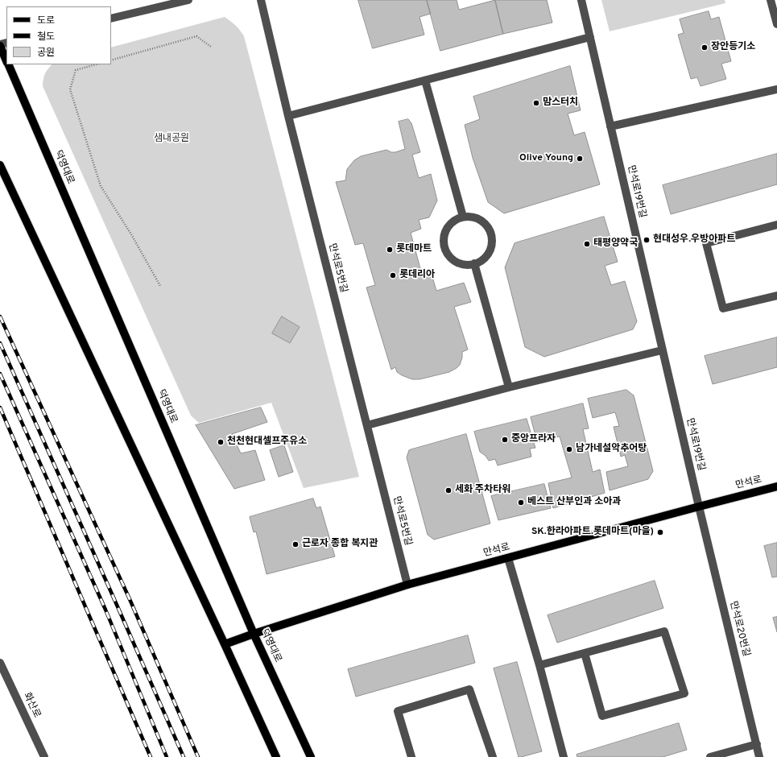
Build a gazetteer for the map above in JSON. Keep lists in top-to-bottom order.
{
  "streets": {
    "main road": ["덕영대로", "만석로"],
    "street": [
      "만석로19번길",
      "만석로5번길",
      "만석로20번길",
      "화산로"
    ]
  },
  "crossings": [
    ["덕영대로", "만석로"],
    ["만석로19번길", "만석로"],
    ["만석로19번길", "만석로20번길"],
    ["만석로5번길", "만석로"],
    ["만석로", "만석로20번길"]
  ],
  "parks": ["샘내공원"],
  "places": [
    "장안등기소",
    "맘스터치",
    "Olive Young",
    "현대성우.우방아파트",
    "태평양약국",
    "롯데마트",
    "롯데리아",
    "중앙프라자",
    "천천현대셀프주유소",
    "남가네설악추어탕",
    "세화 주차타워",
    "베스트 산부인과 소아과",
    "SK.한라아파트.롯데마트(마을)",
    "근로자 종합 복지관"
  ],
  "legend": ["도로", "철도", "공원"]
}
